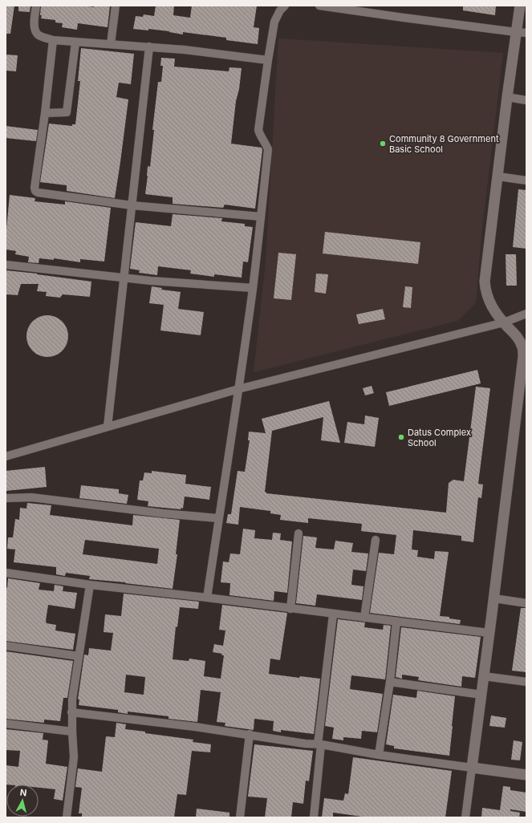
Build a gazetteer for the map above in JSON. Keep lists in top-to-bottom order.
{
  "places": ["Community 8 Government Basic School", "Datus Complex School"],
  "north": "top"
}
